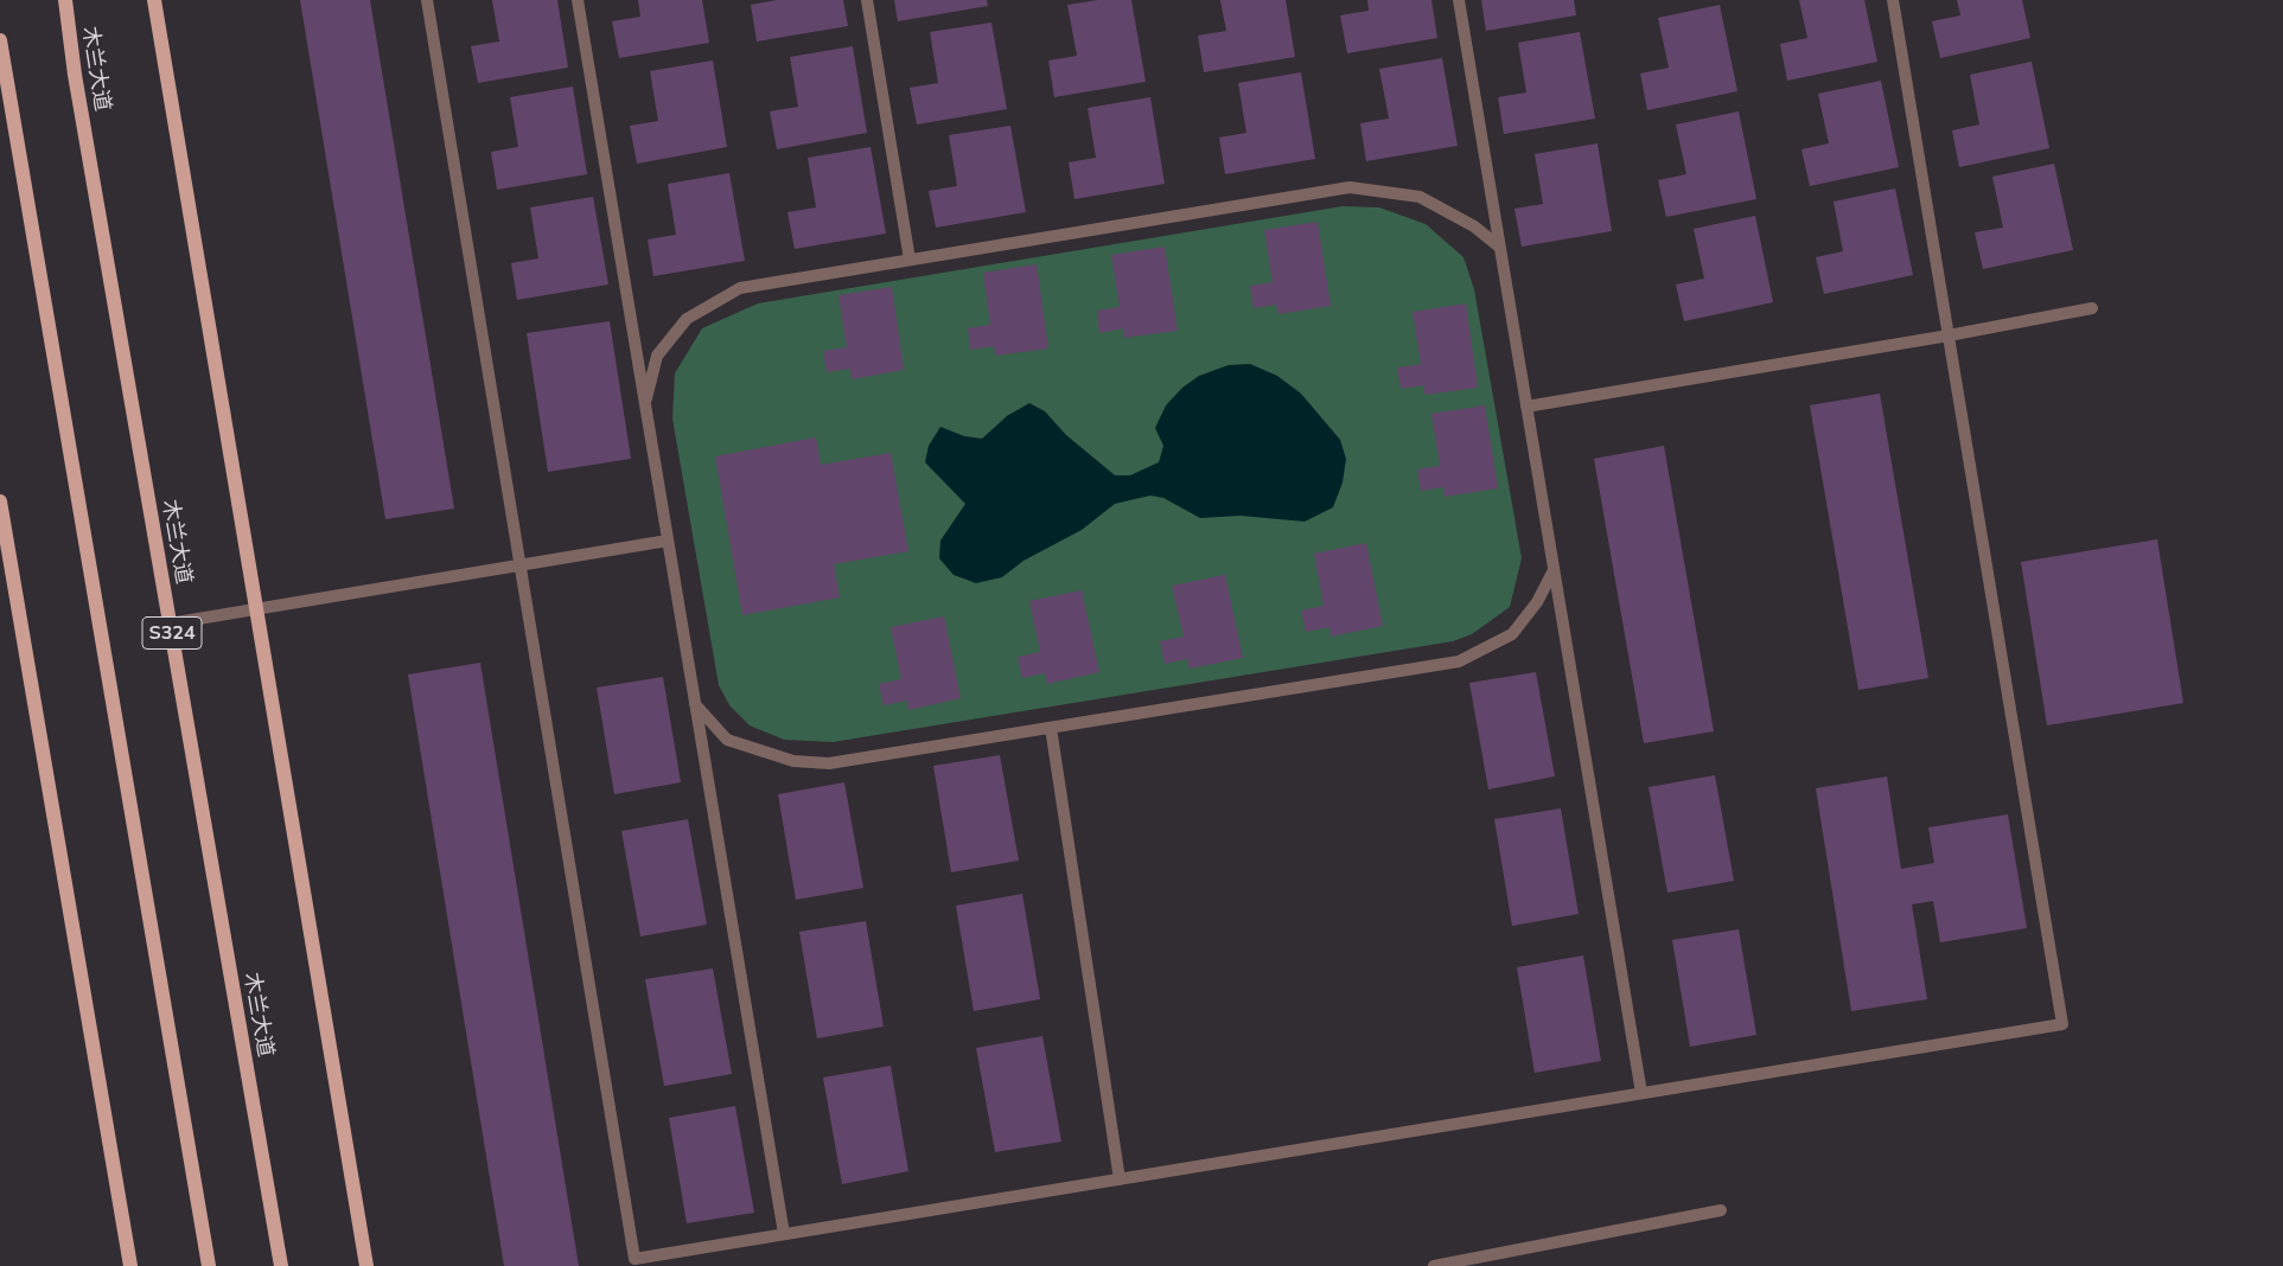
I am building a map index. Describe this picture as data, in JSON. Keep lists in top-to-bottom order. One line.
{"streets":{"main road":["木兰大道","S324"]}}
